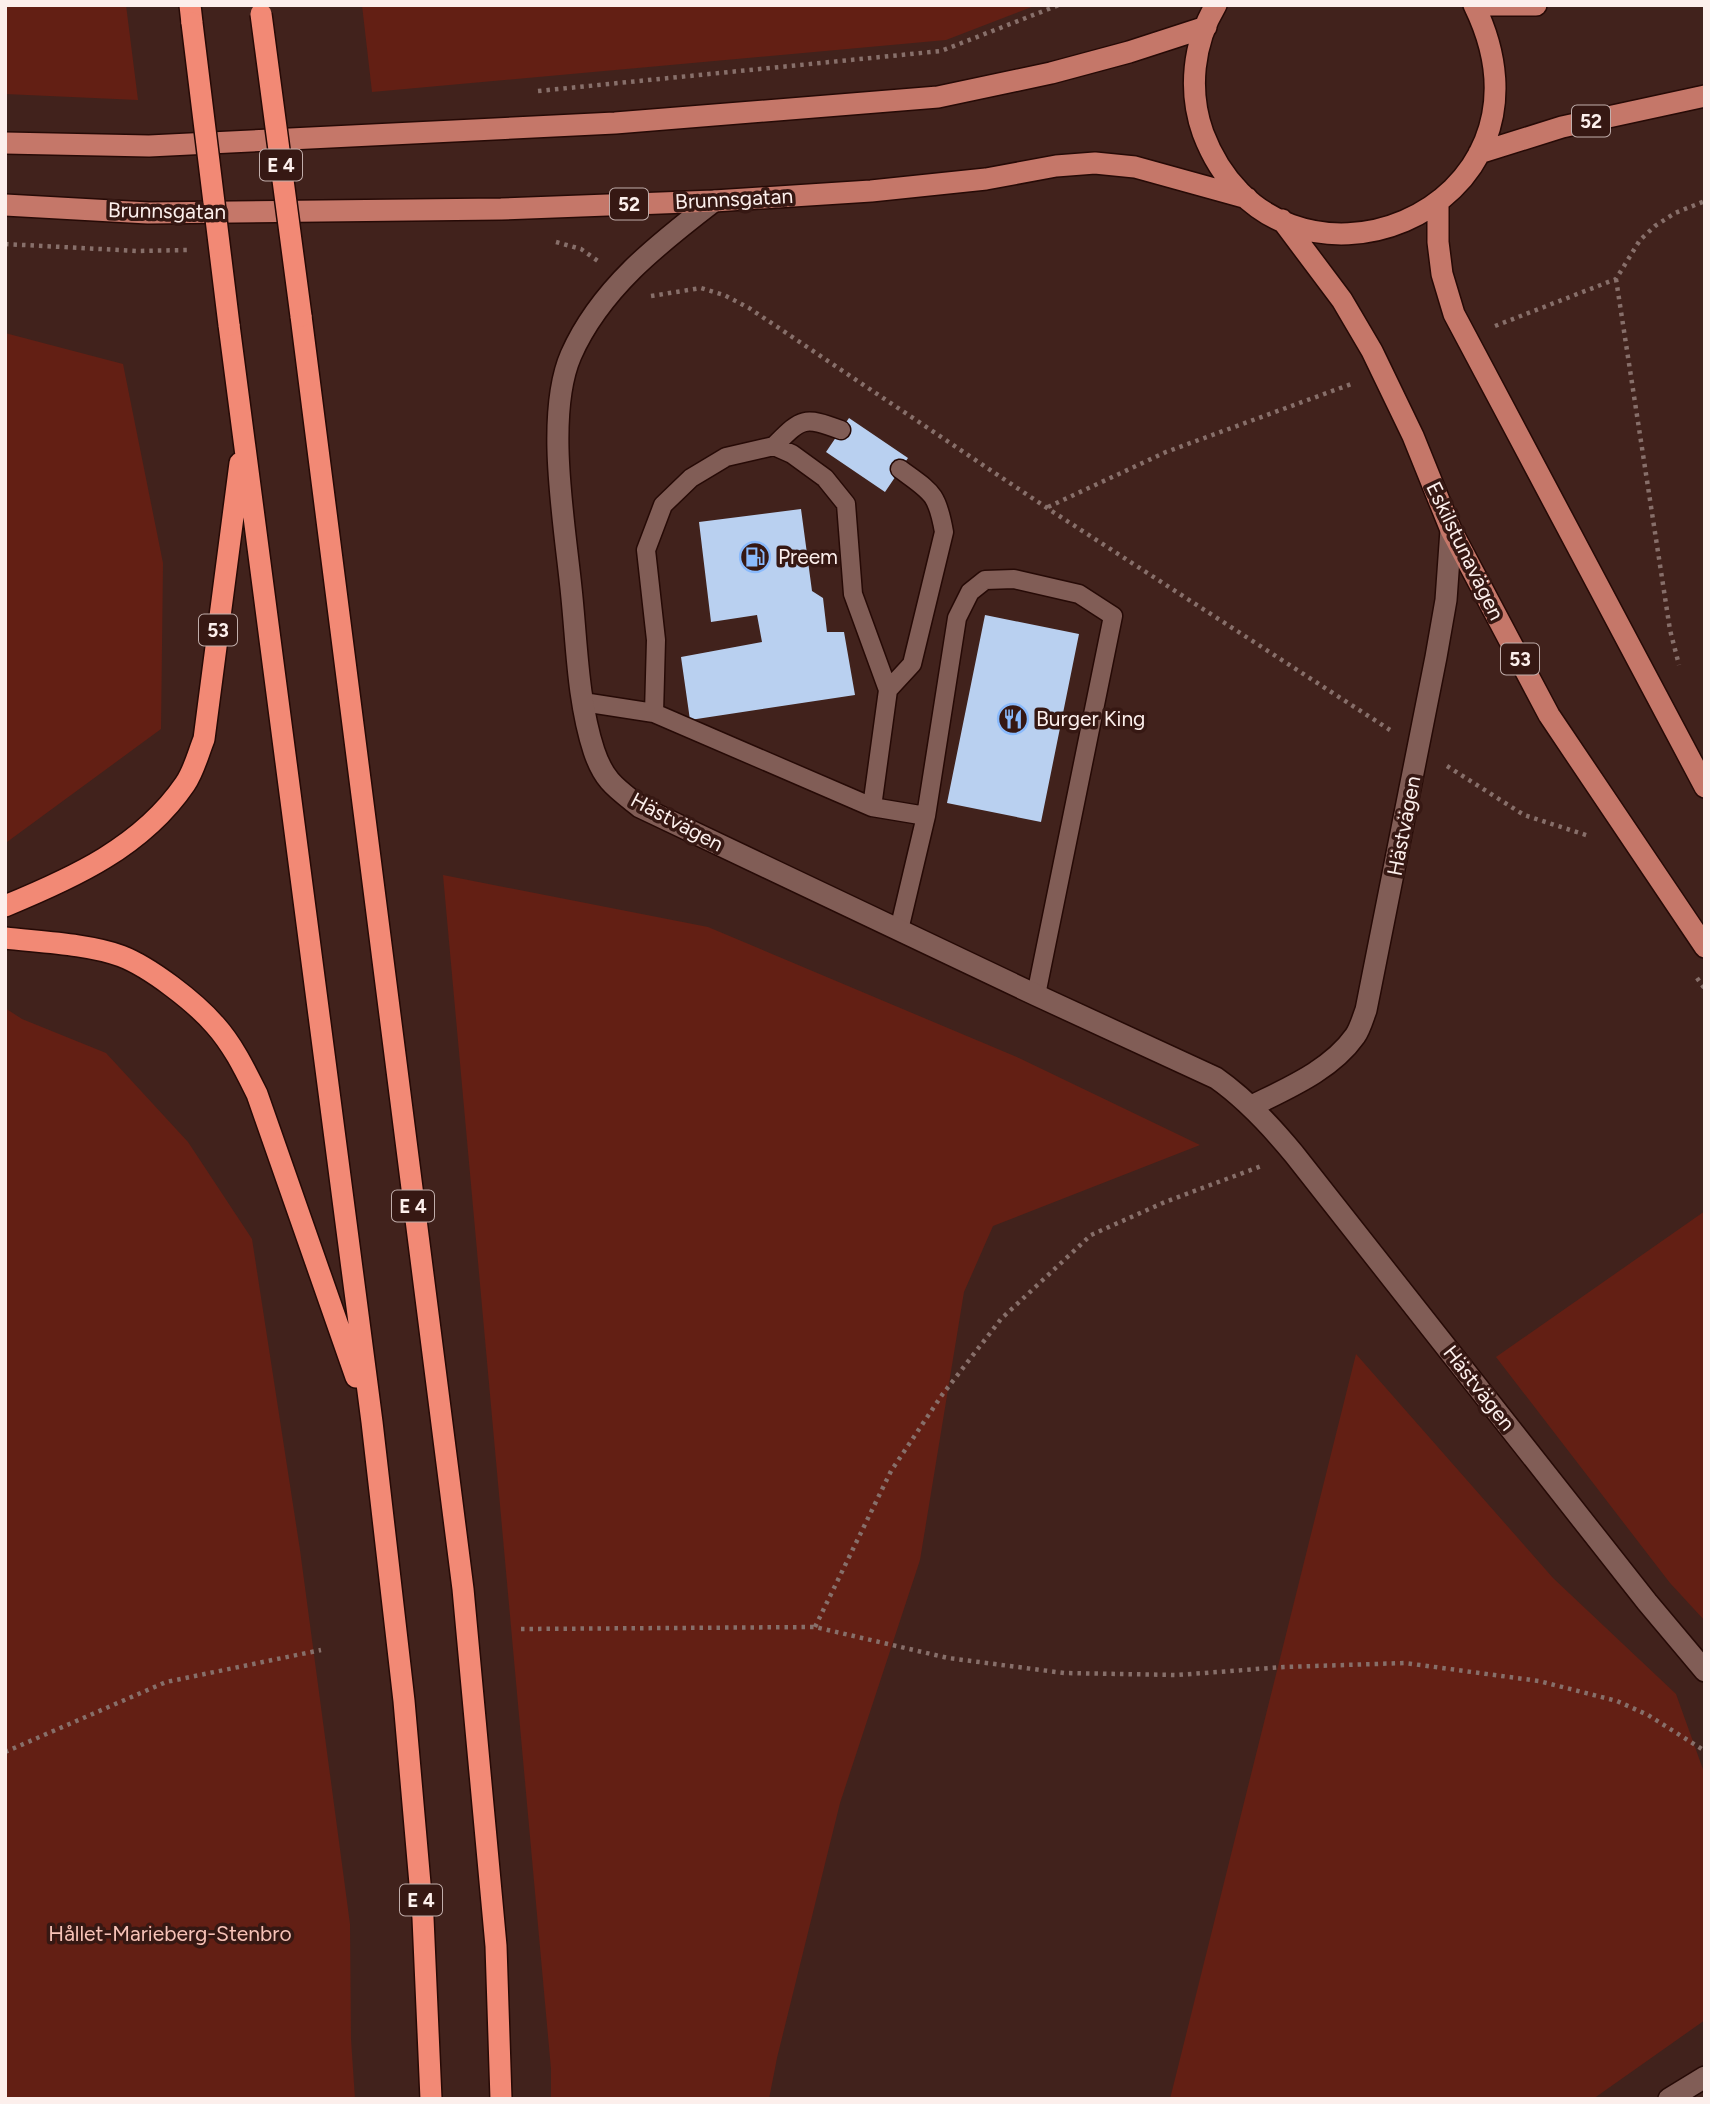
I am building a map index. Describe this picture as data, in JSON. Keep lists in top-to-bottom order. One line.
{"streets":{"highway":["E 4","53"],"main road":["52","Brunnsgatan","Eskilstunavägen"],"street":["Hästvägen"]},"crossings":[["52","Brunnsgatan"],["52","Eskilstunavägen"],["E 4","53"],["Brunnsgatan","Hästvägen"],["Eskilstunavägen","Hästvägen"]],"parks":["Hållet-Marieberg-Stenbro"],"places":{"fuel station":["Preem"],"restaurant":["Burger King"]}}
